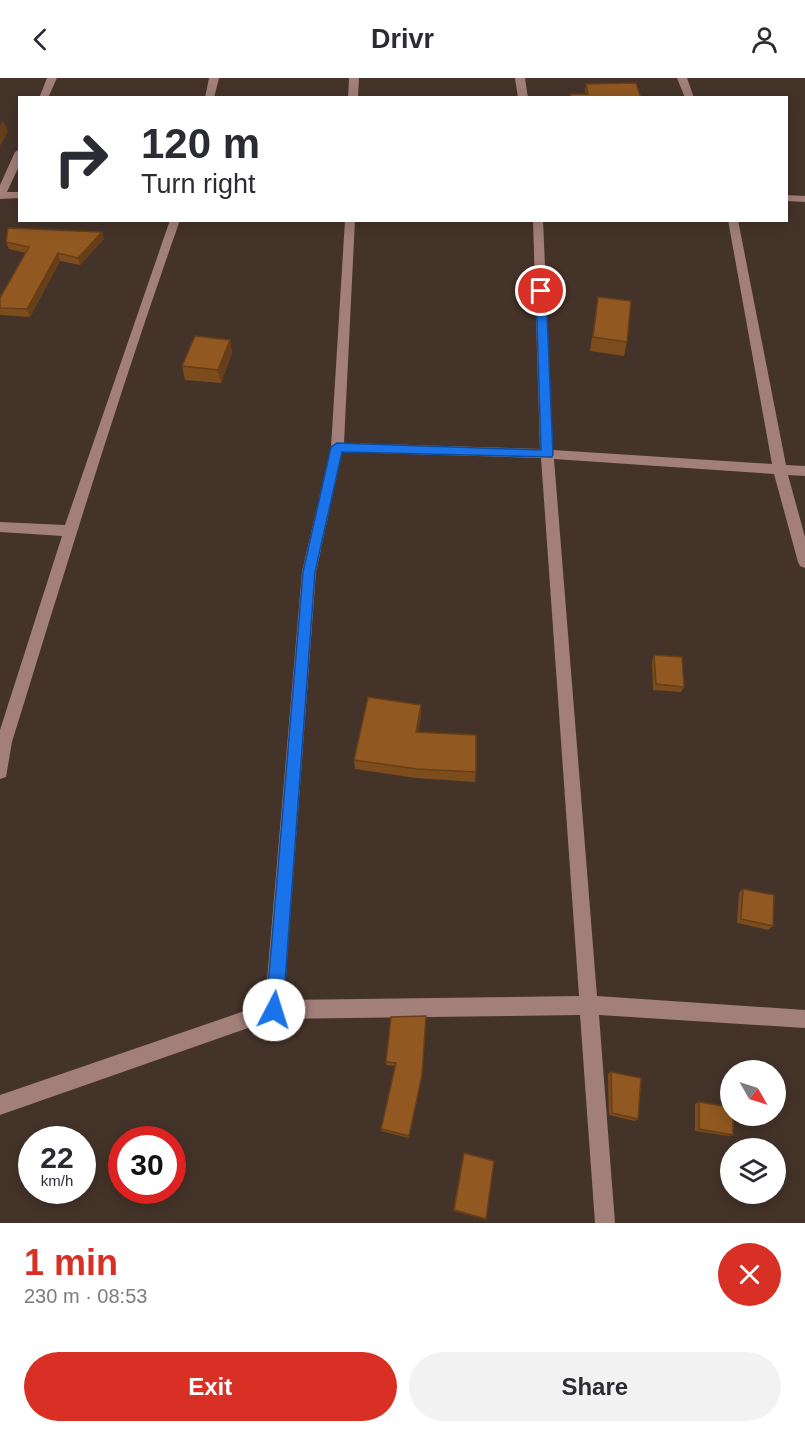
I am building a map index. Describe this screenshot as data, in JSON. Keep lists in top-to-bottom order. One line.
{"north":"bottom right","page":{"header":"Drivr","turn":["120 m","Turn right"],"speed":"22 km/h","limit":"30","heading":["1 min","230 m · 08:53"],"buttons":["Exit","Share"]}}
